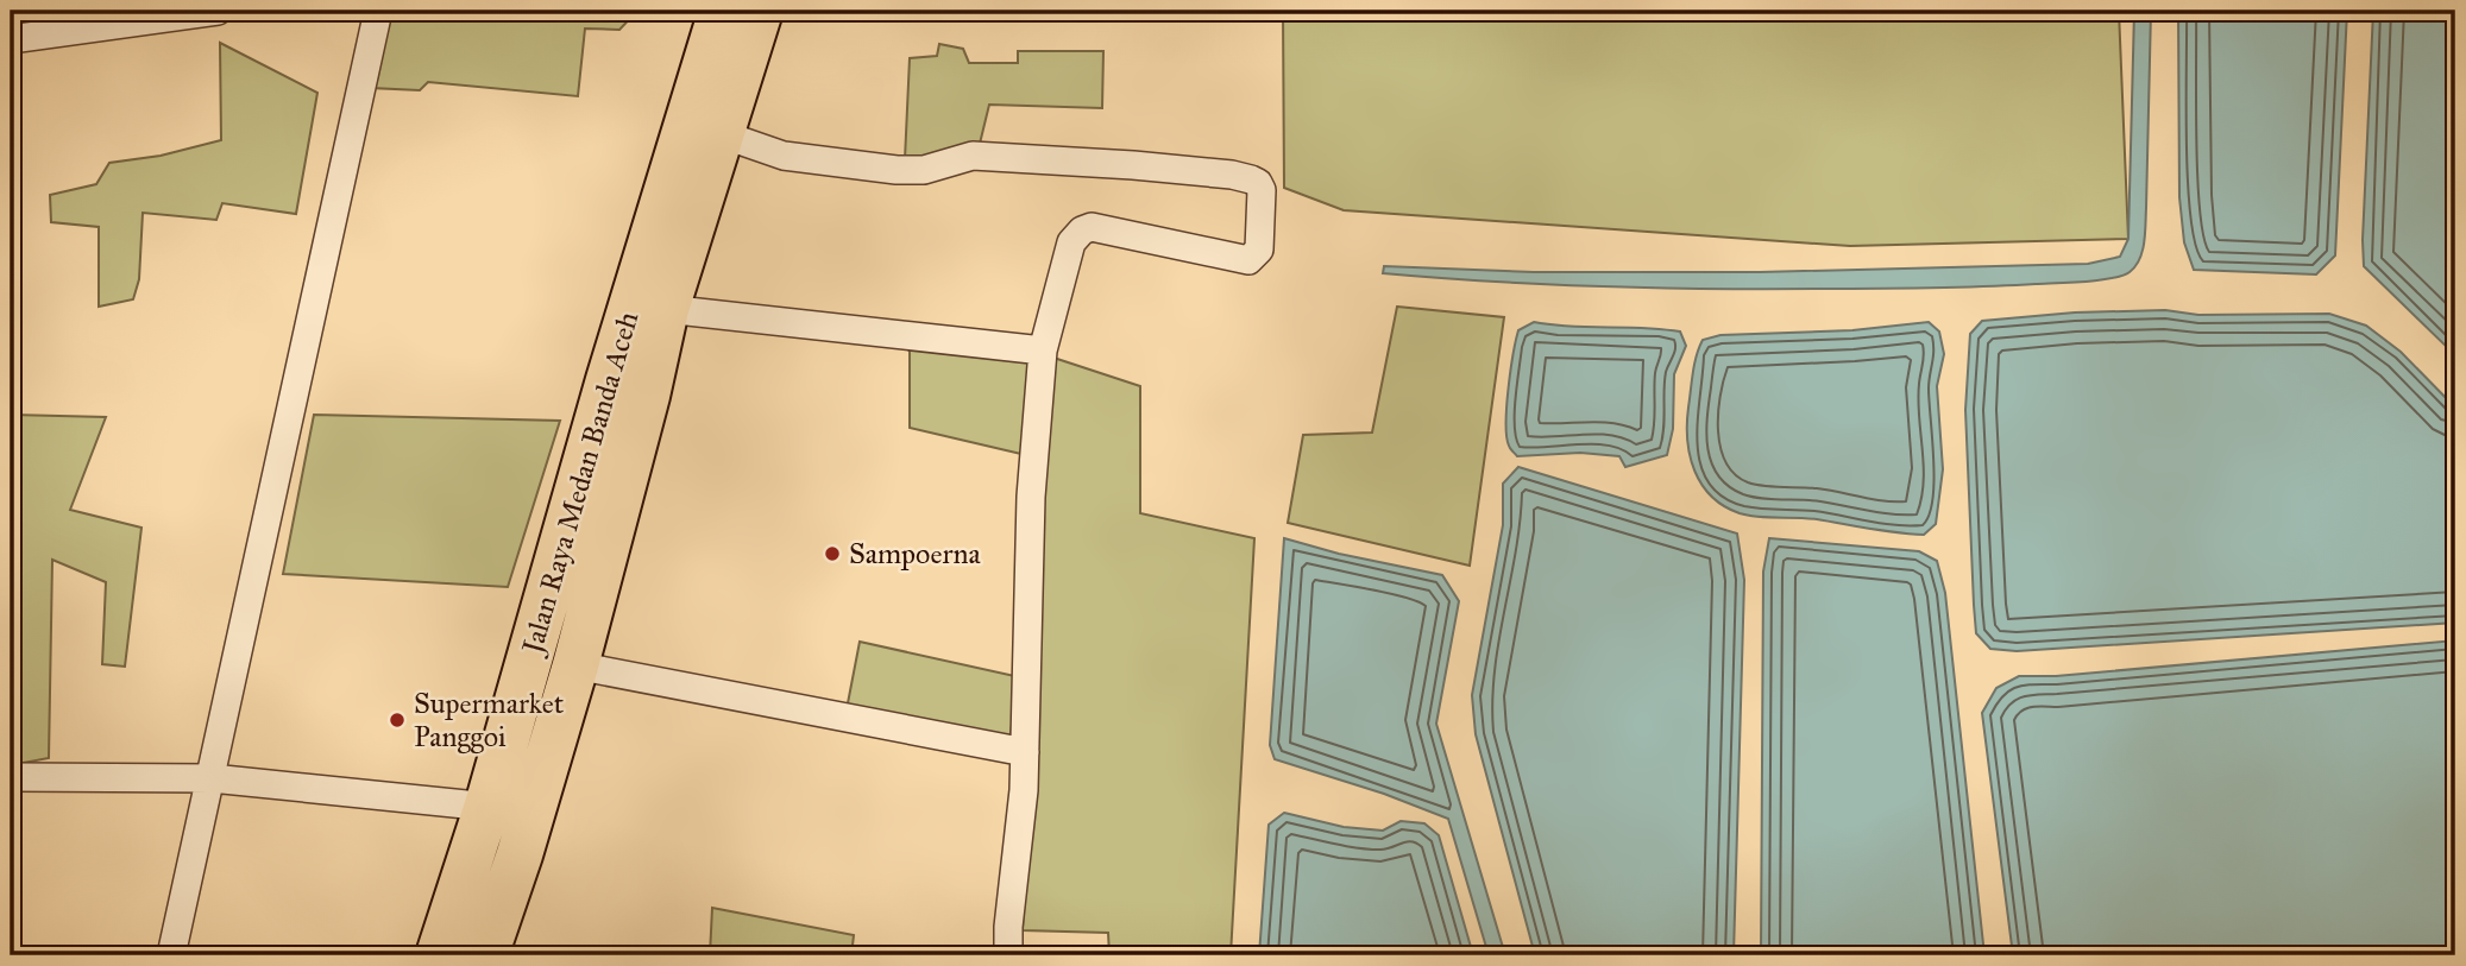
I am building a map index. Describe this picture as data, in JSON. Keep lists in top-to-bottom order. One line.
{"streets":{"highway":["Jalan Raya Medan Banda Aceh"]},"places":["Sampoerna","Supermarket Panggoi"]}
